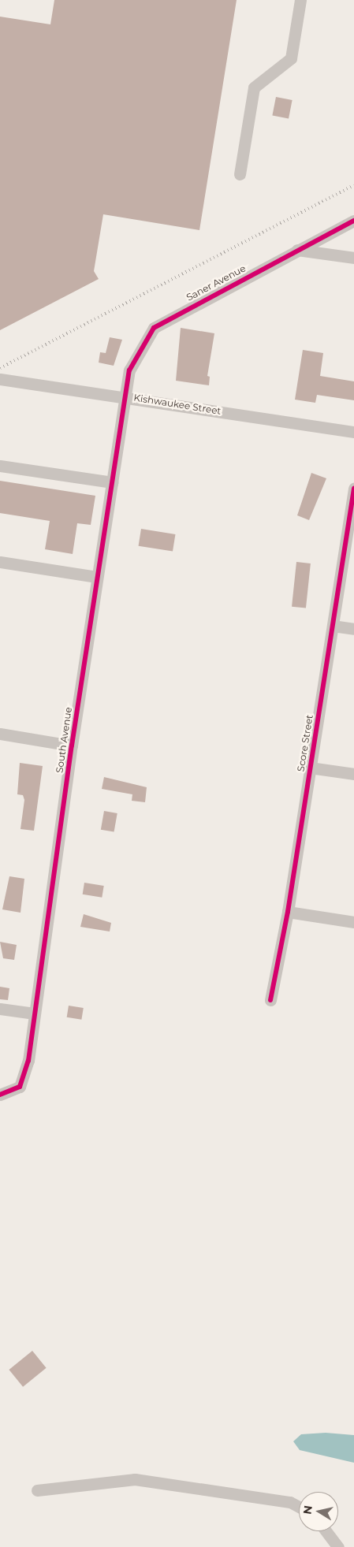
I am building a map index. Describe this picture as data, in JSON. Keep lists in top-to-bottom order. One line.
{"streets":{"street":["Saner Avenue","Kishwaukee Street","South Avenue","Score Street"]},"crossings":[["Saner Avenue","Kishwaukee Street"],["Saner Avenue","South Avenue"],["Kishwaukee Street","South Avenue"]],"north":"left"}
